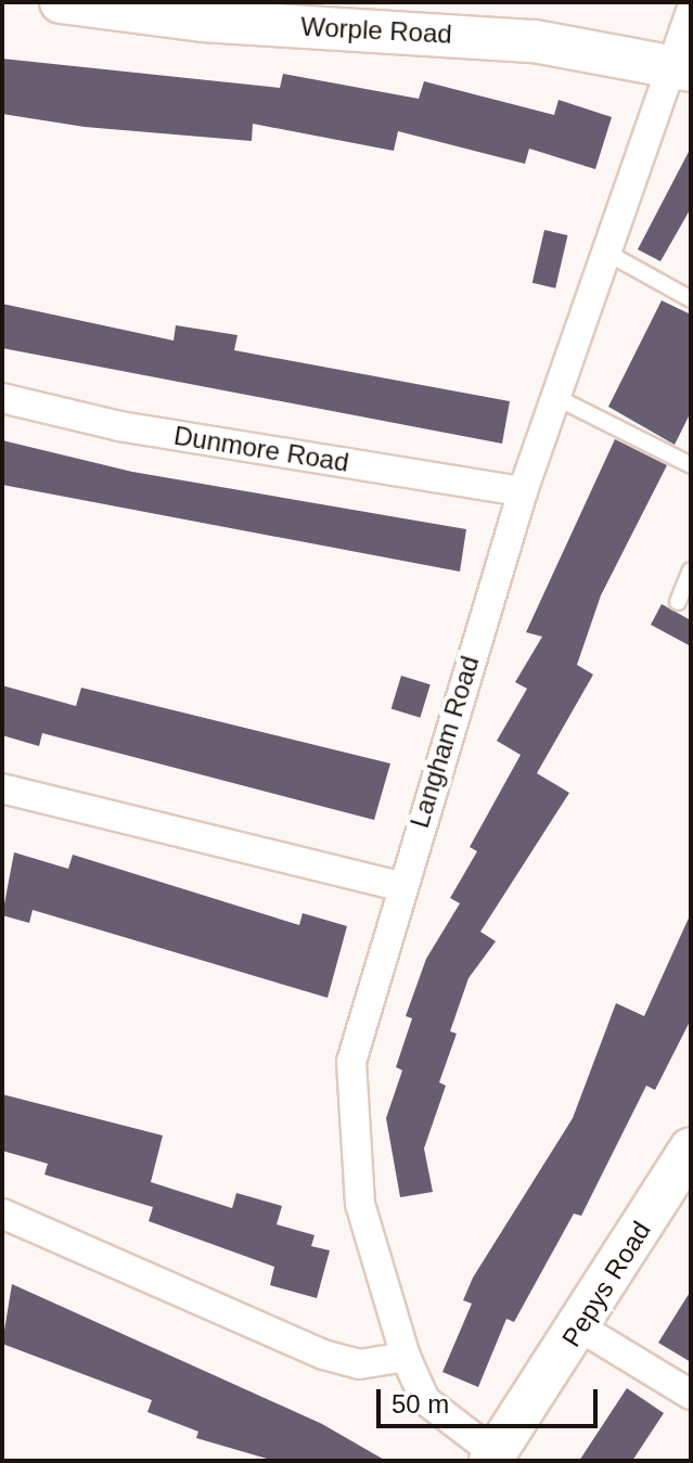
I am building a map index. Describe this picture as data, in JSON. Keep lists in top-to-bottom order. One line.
{"streets":{"main road":["Worple Road","Pepys Road"],"street":["Dunmore Road","Langham Road"]},"crossings":[["Worple Road","Langham Road"],["Dunmore Road","Langham Road"],["Langham Road","Pepys Road"]],"scale_bar":"50 m"}
